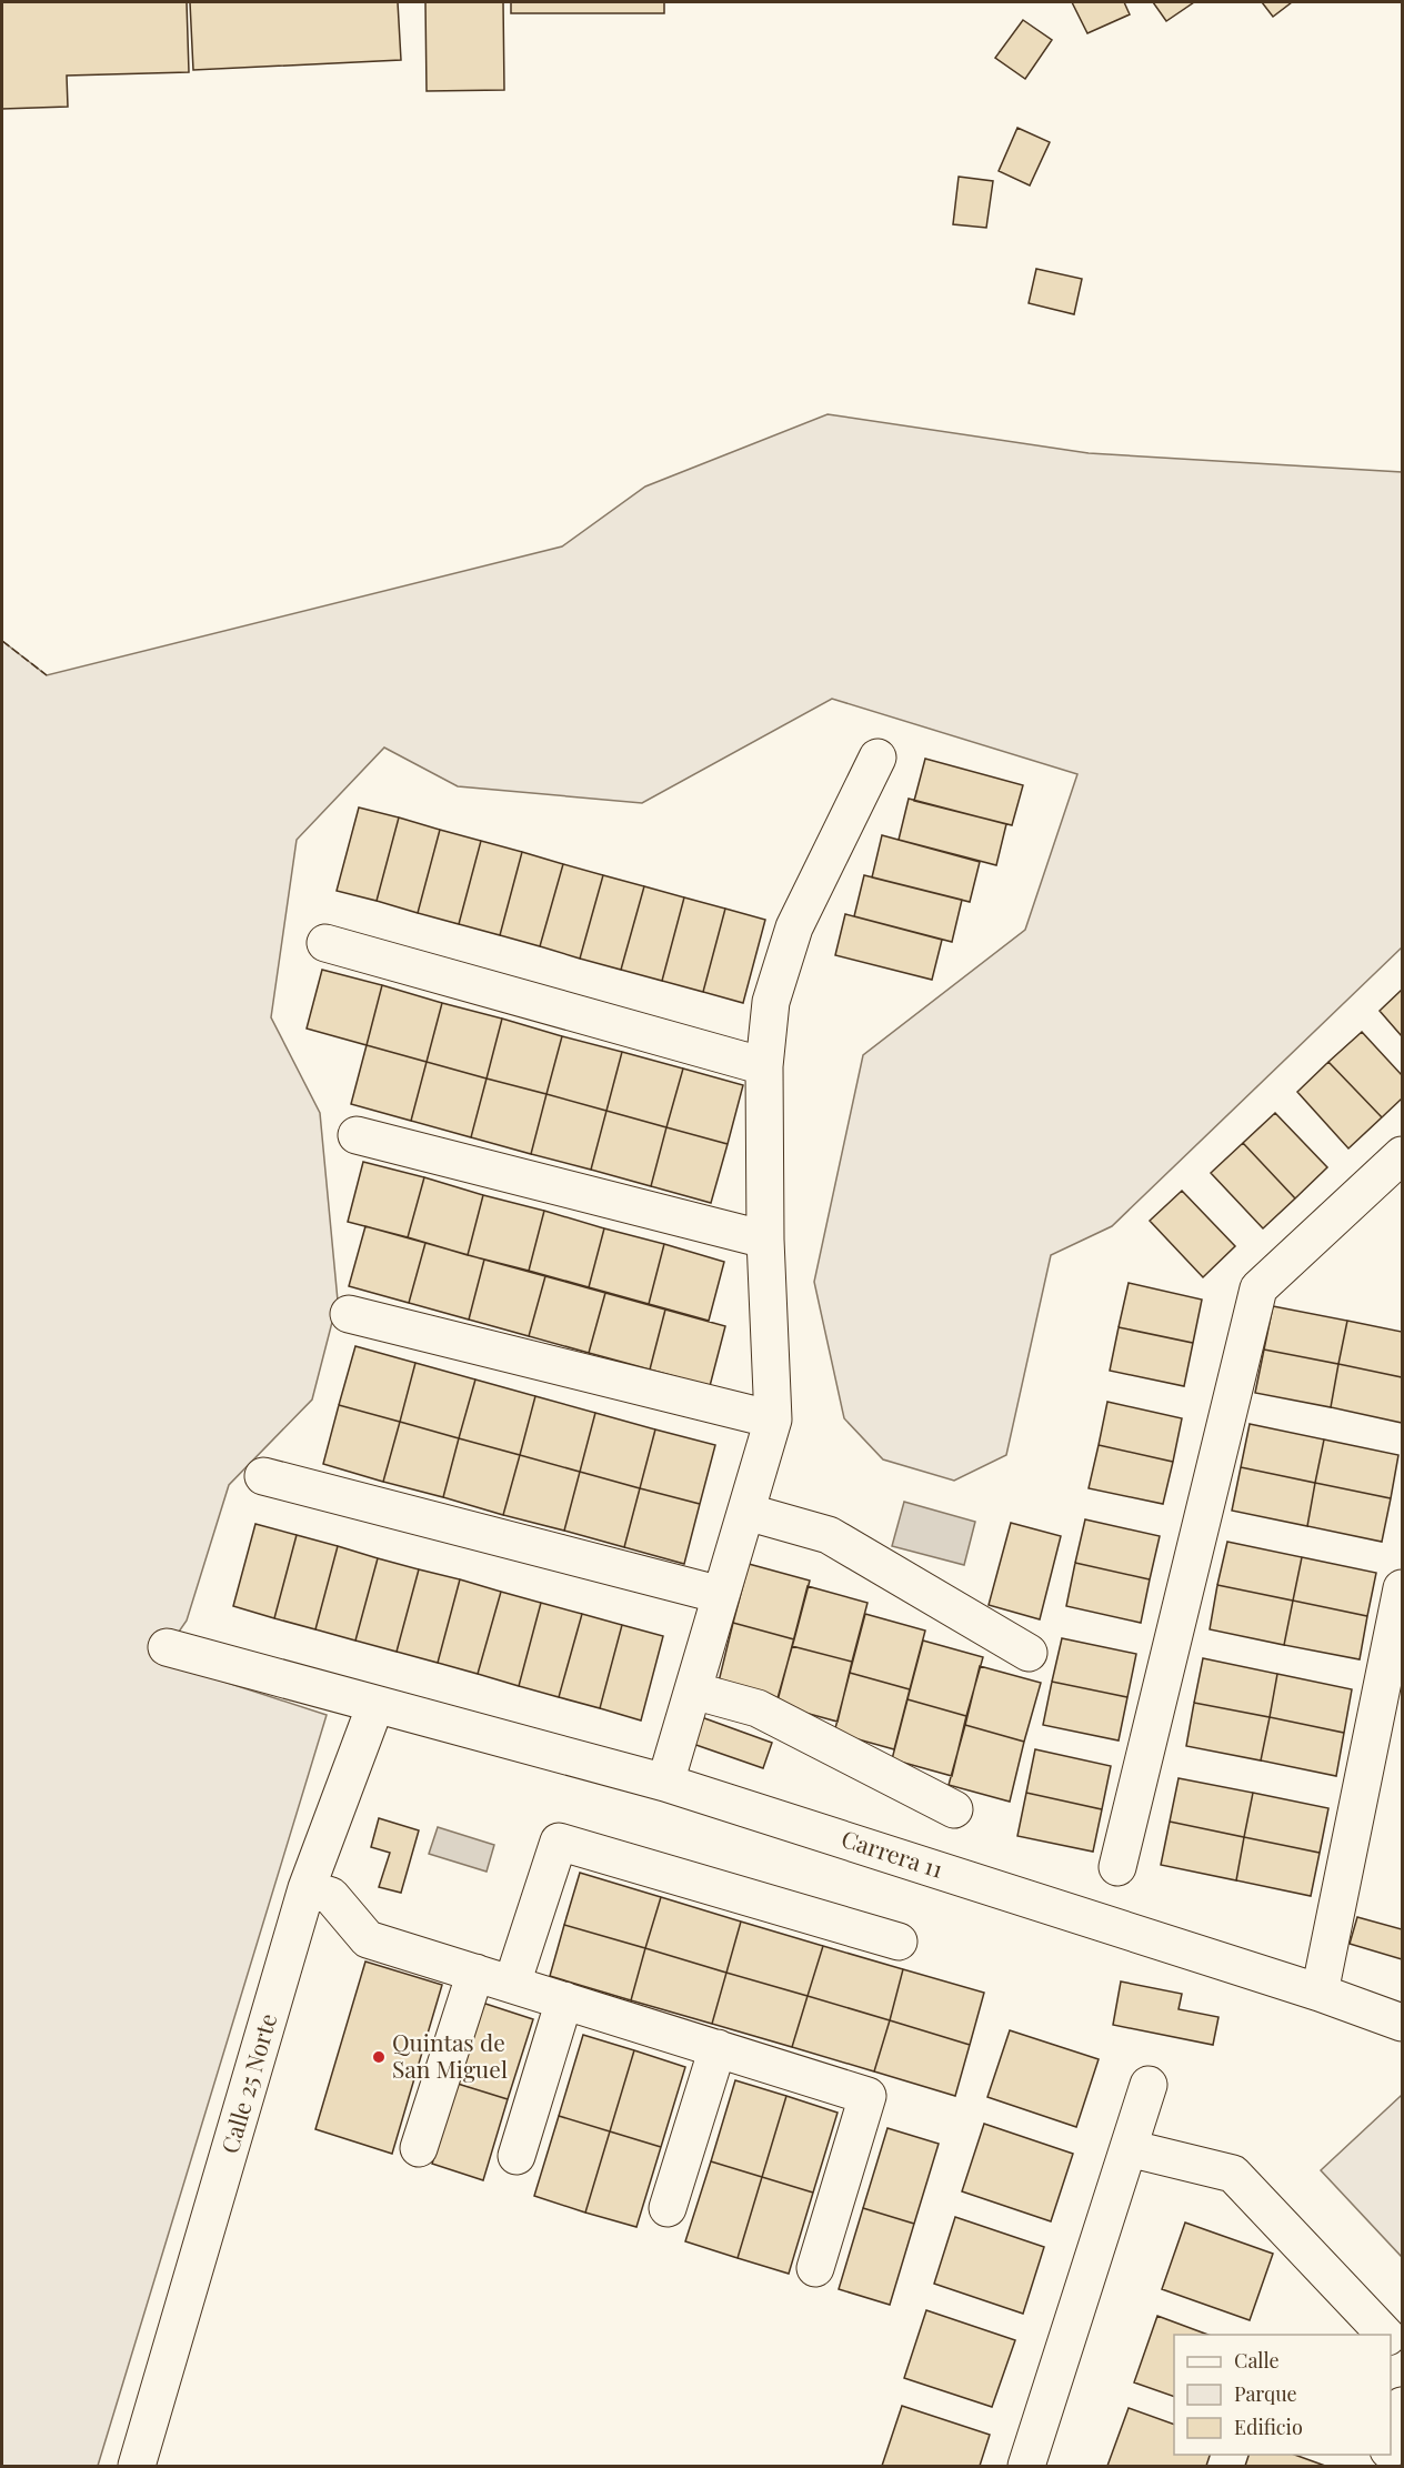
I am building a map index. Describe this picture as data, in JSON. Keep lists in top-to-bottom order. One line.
{"streets":{"street":["Carrera 11","Calle 25 Norte"]},"crossings":[["Carrera 11","Calle 25 Norte"]],"places":["Quintas de San Miguel"],"legend":["Calle","Parque","Edificio"]}
